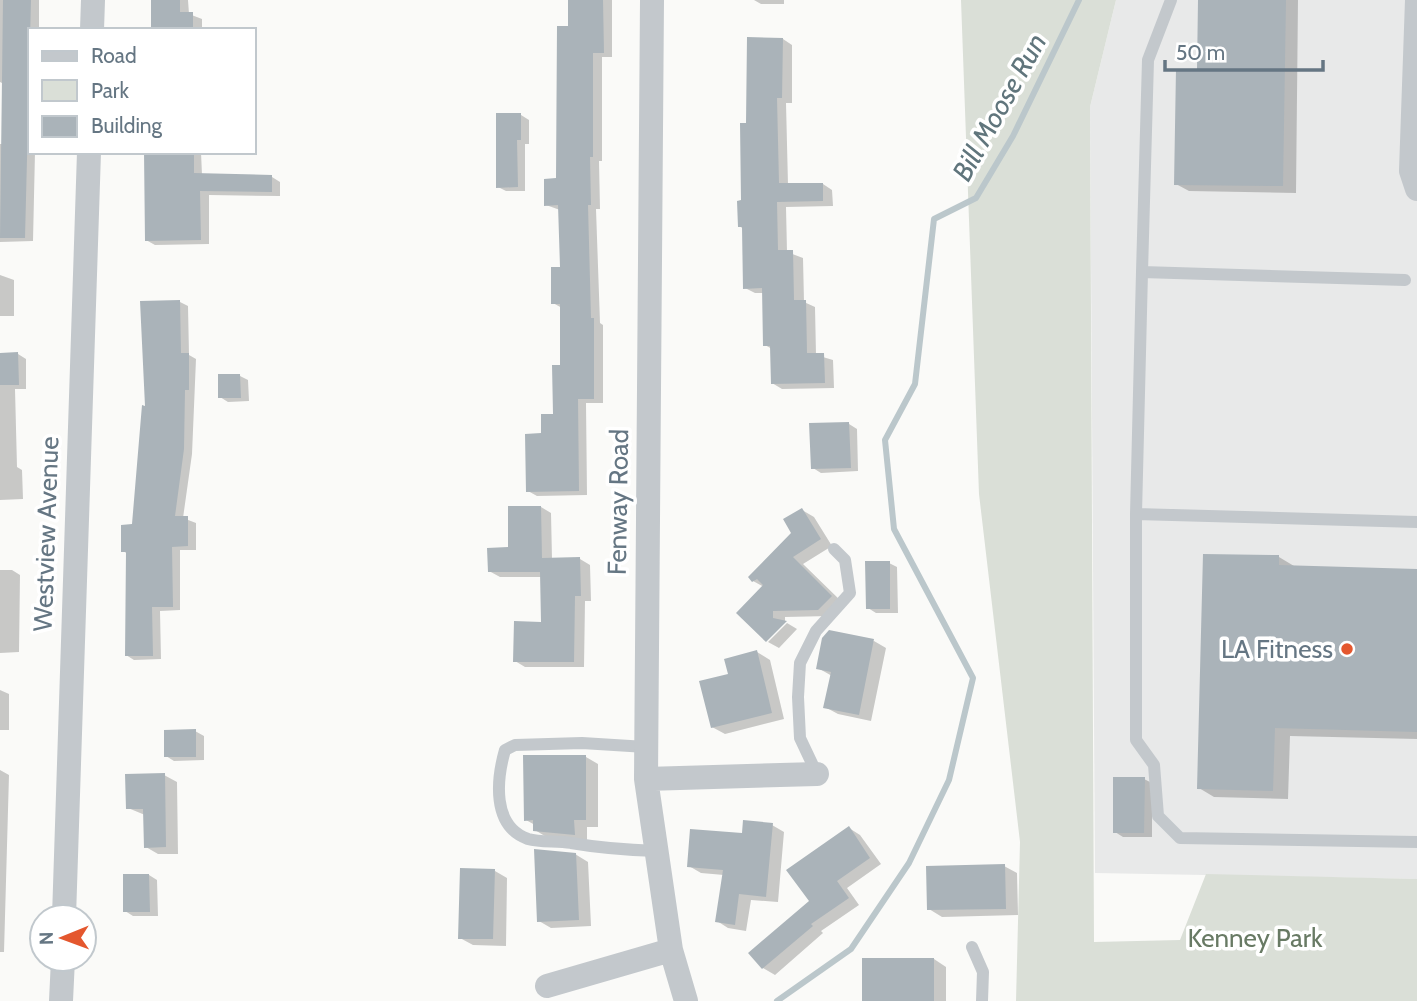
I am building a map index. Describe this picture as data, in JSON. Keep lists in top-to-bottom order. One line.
{"streets":{"street":["Fenway Road","Westview Avenue"]},"water":["Bill Moose Run"],"parks":["Kenney Park"],"places":["LA Fitness"],"legend":["Road","Park","Building"],"scale_bar":"50 m","north":"left"}
